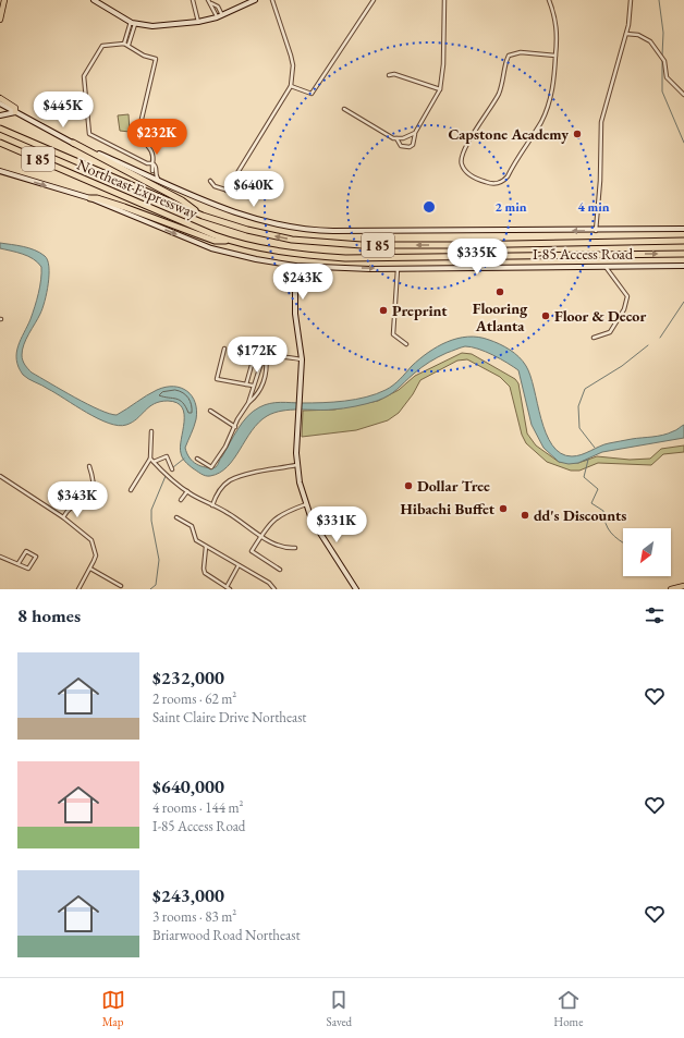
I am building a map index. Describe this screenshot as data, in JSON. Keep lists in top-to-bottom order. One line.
{"streets":{"highway":["I 85","Northeast Expressway"],"main road":["I-85 Access Road"]},"places":["Capstone Academy","Flooring Atlanta","Preprint","Floor & Decor","Dollar Tree","Hibachi Buffet","dd's Discounts"],"north":"bottom left","page":{"price":["$445K","$232K","$640K","$335K","$243K","$172K","$343K","$331K"],"heading":"8 homes","list":[{"name":"$232,000","note":"2 rooms · 62 m² · Saint Claire Drive Northeast"},{"name":"$640,000","note":"4 rooms · 144 m² · I-85 Access Road"},{"name":"$243,000","note":"3 rooms · 83 m² · Briarwood Road Northeast"}],"tabs":["Map","Saved","Home"]},"rings":["2 min","4 min"]}
